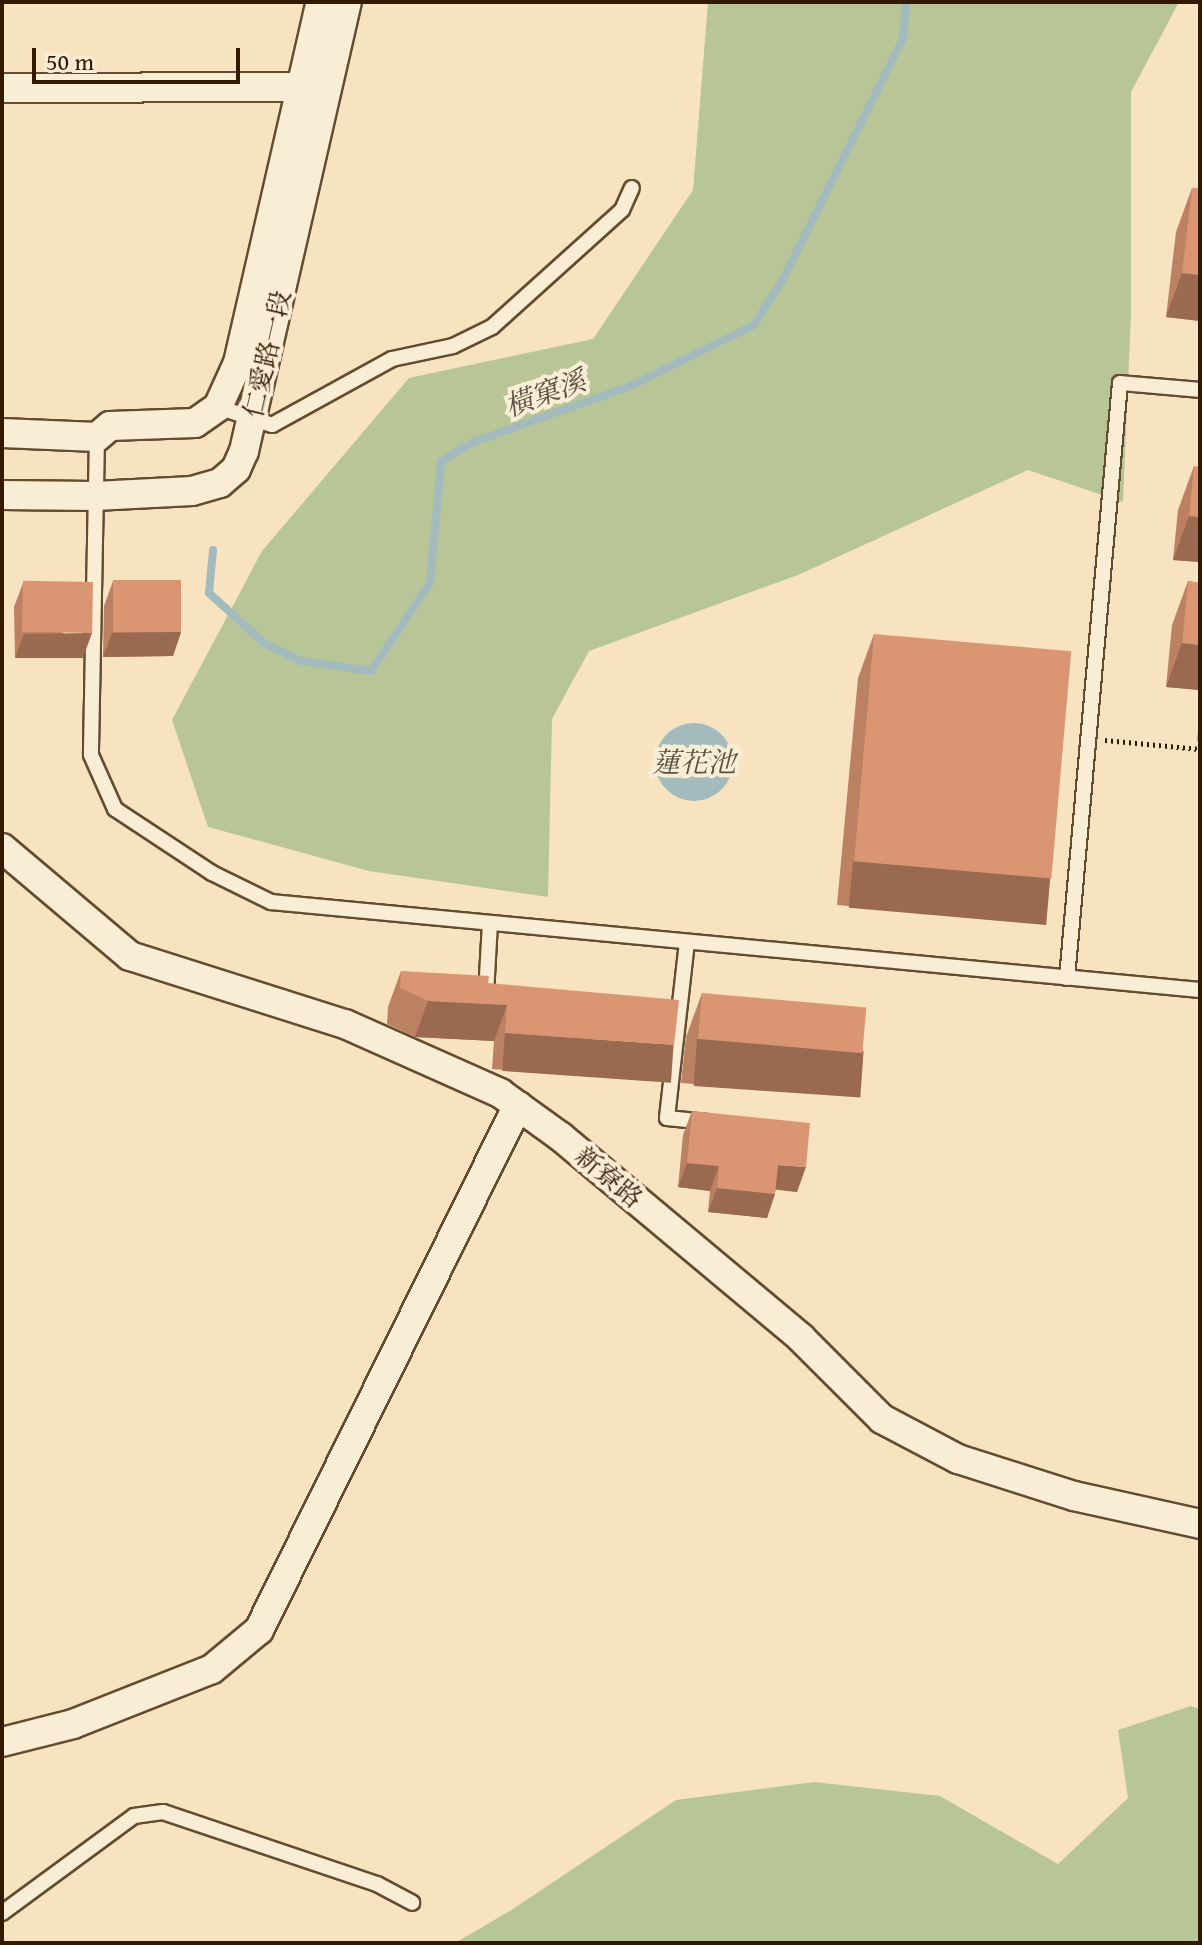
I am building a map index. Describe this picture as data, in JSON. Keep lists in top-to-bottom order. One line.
{"streets":{"street":["仁愛路一段","新寮路"]},"water":["橫窠溪","蓮花池"],"scale_bar":"50 m"}
